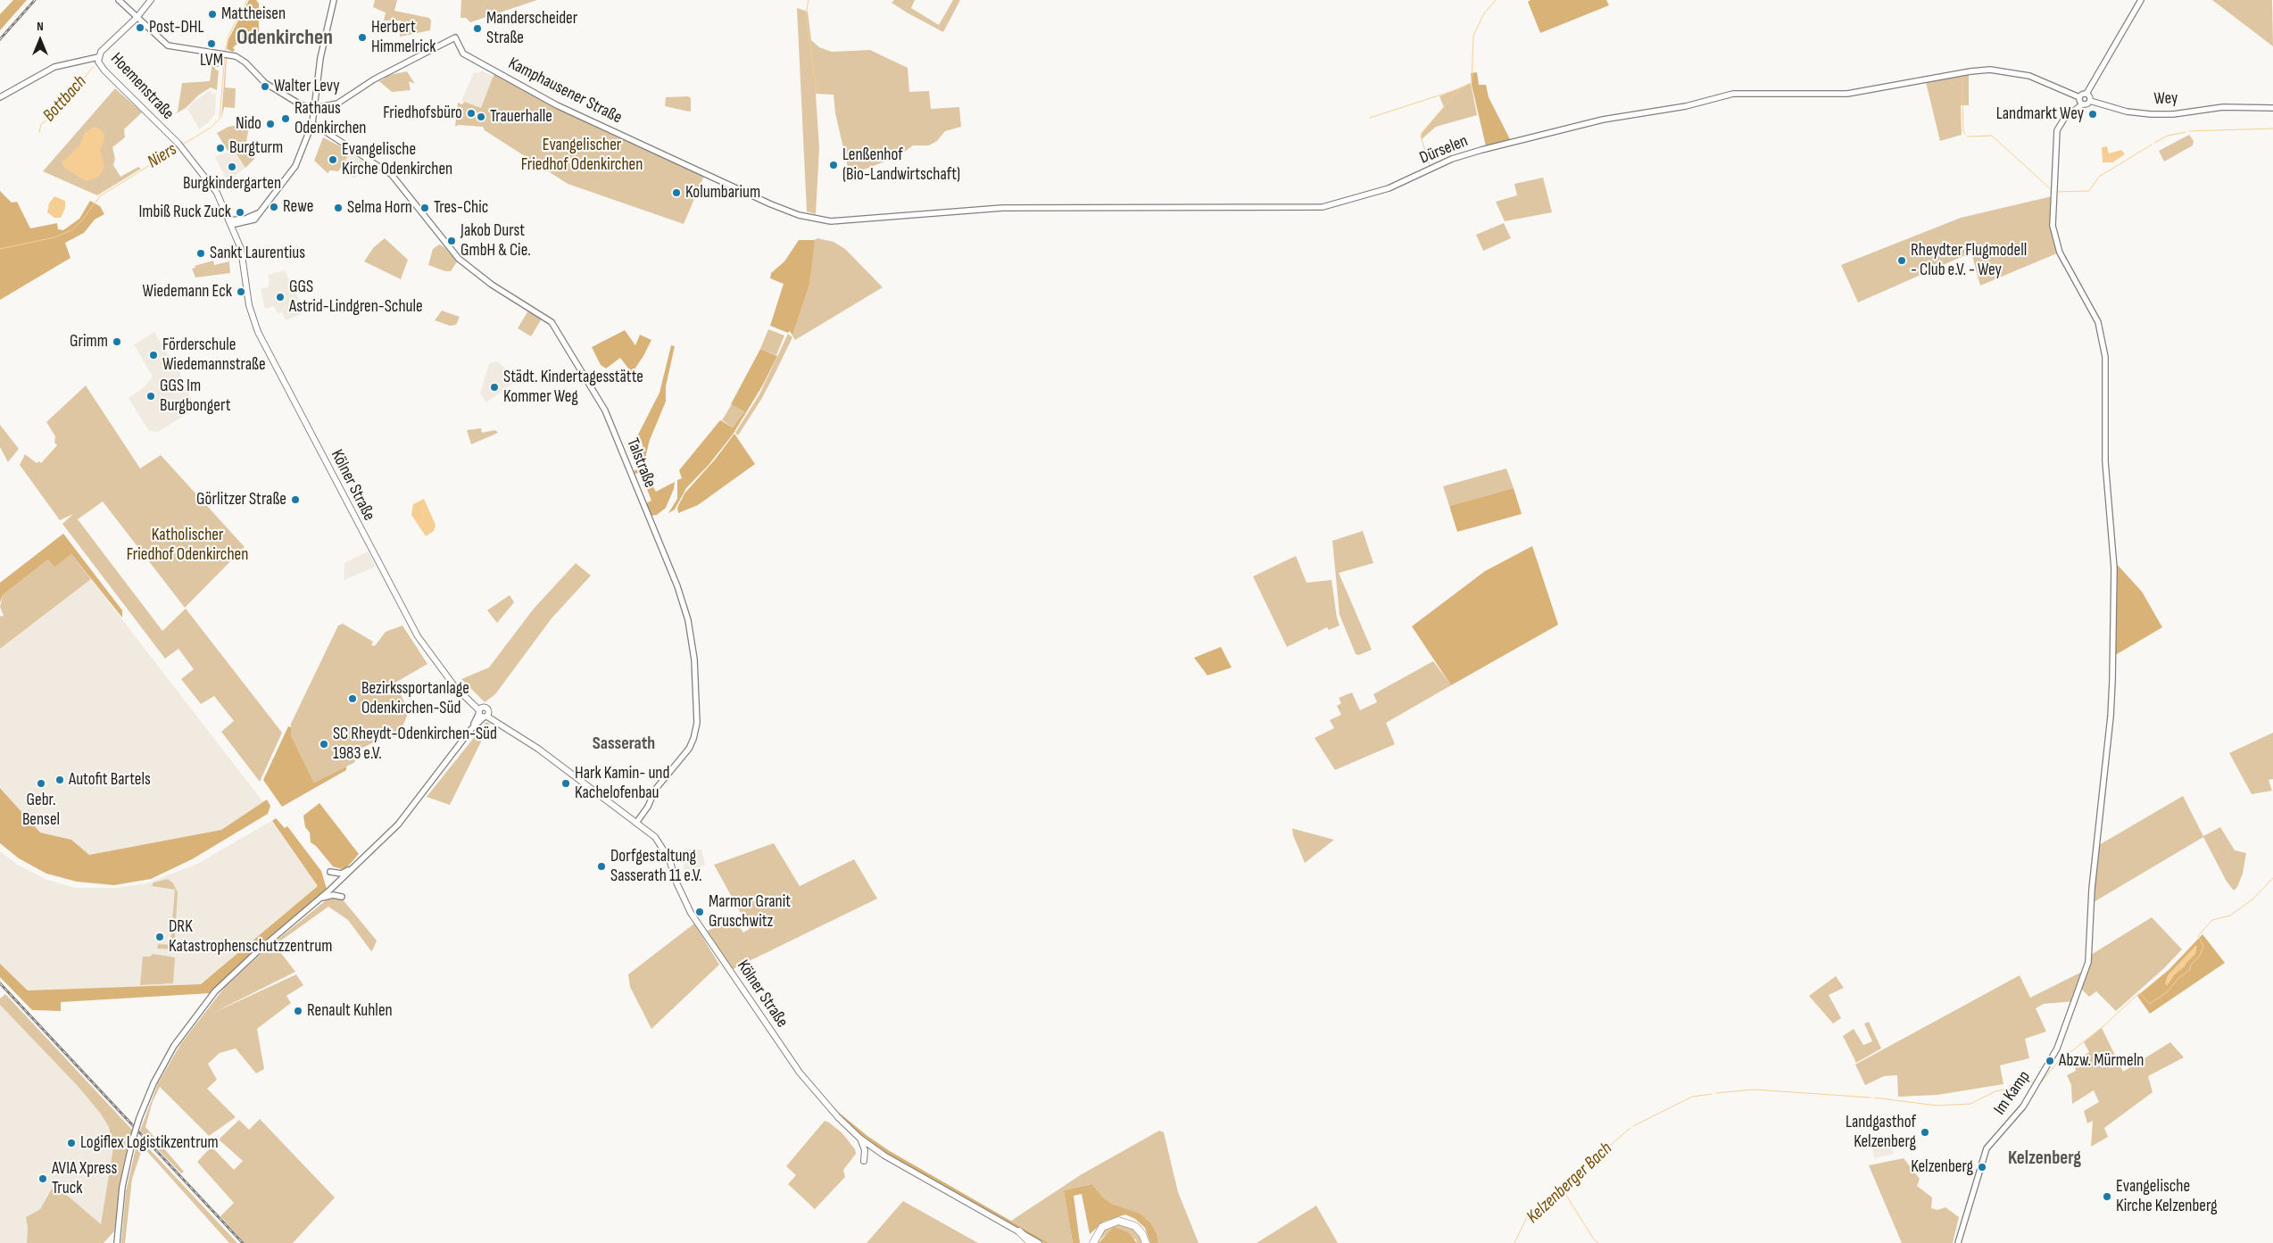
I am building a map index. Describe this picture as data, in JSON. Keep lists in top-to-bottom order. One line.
{"streets":{"main road":["Hoemenstraße","Kamphausener Straße","Wey","Dürselen","Talstraße","Kölner Straße","Im Kamp"]},"crossings":[["Hoemenstraße","Kölner Straße"],["Kamphausener Straße","Dürselen"],["Wey","Dürselen"],["Wey","Im Kamp"],["Dürselen","Im Kamp"],["Talstraße","Kölner Straße"]],"districts":["Odenkirchen","Sasserath","Kelzenberg"],"water":["Bottbach","Niers","Kelzenberger Bach"],"parks":["Evangelischer Friedhof Odenkirchen","Katholischer Friedhof Odenkirchen"],"places":["Mattheisen","Post-DHL","Manderscheider Straße","Herbert Himmelrick","LVM","Walter Levy","Friedhofsbüro","Landmarkt Wey","Trauerhalle","Rathaus Odenkirchen","Nido","Burgturm","Evangelische Kirche Odenkirchen","Lenßenhof (Bio-Landwirtschaft)","Burgkindergarten","Kolumbarium","Rewe","Selma Horn","Tres-Chic","Imbiß Ruck Zuck","Jakob Durst GmbH & Cie.","Sankt Laurentius","Rheydter Flugmodell - Club e.V. - Wey","Wiedemann Eck","GGS Astrid-Lindgren-Schule","Grimm","Förderschule Wiedemannstraße","Städt. Kindertagesstätte Kommer Weg","GGS Im Burgbongert","Görlitzer Straße","Bezirkssportanlage Odenkirchen-Süd","SC Rheydt-Odenkirchen-Süd 1983 e.V.","Autofit Bartels","Gebr. Bensel","Hark Kamin- und Kachelofenbau","Dorfgestaltung Sasserath 11 e.V.","Marmor Granit Gruschwitz","DRK Katastrophenschutzzentrum","Renault Kuhlen","Abzw. Mürmeln","Landgasthof Kelzenberg","Logiflex Logistikzentrum","Kelzenberg","AVIA Xpress Truck","Evangelische Kirche Kelzenberg"],"north":"top"}
